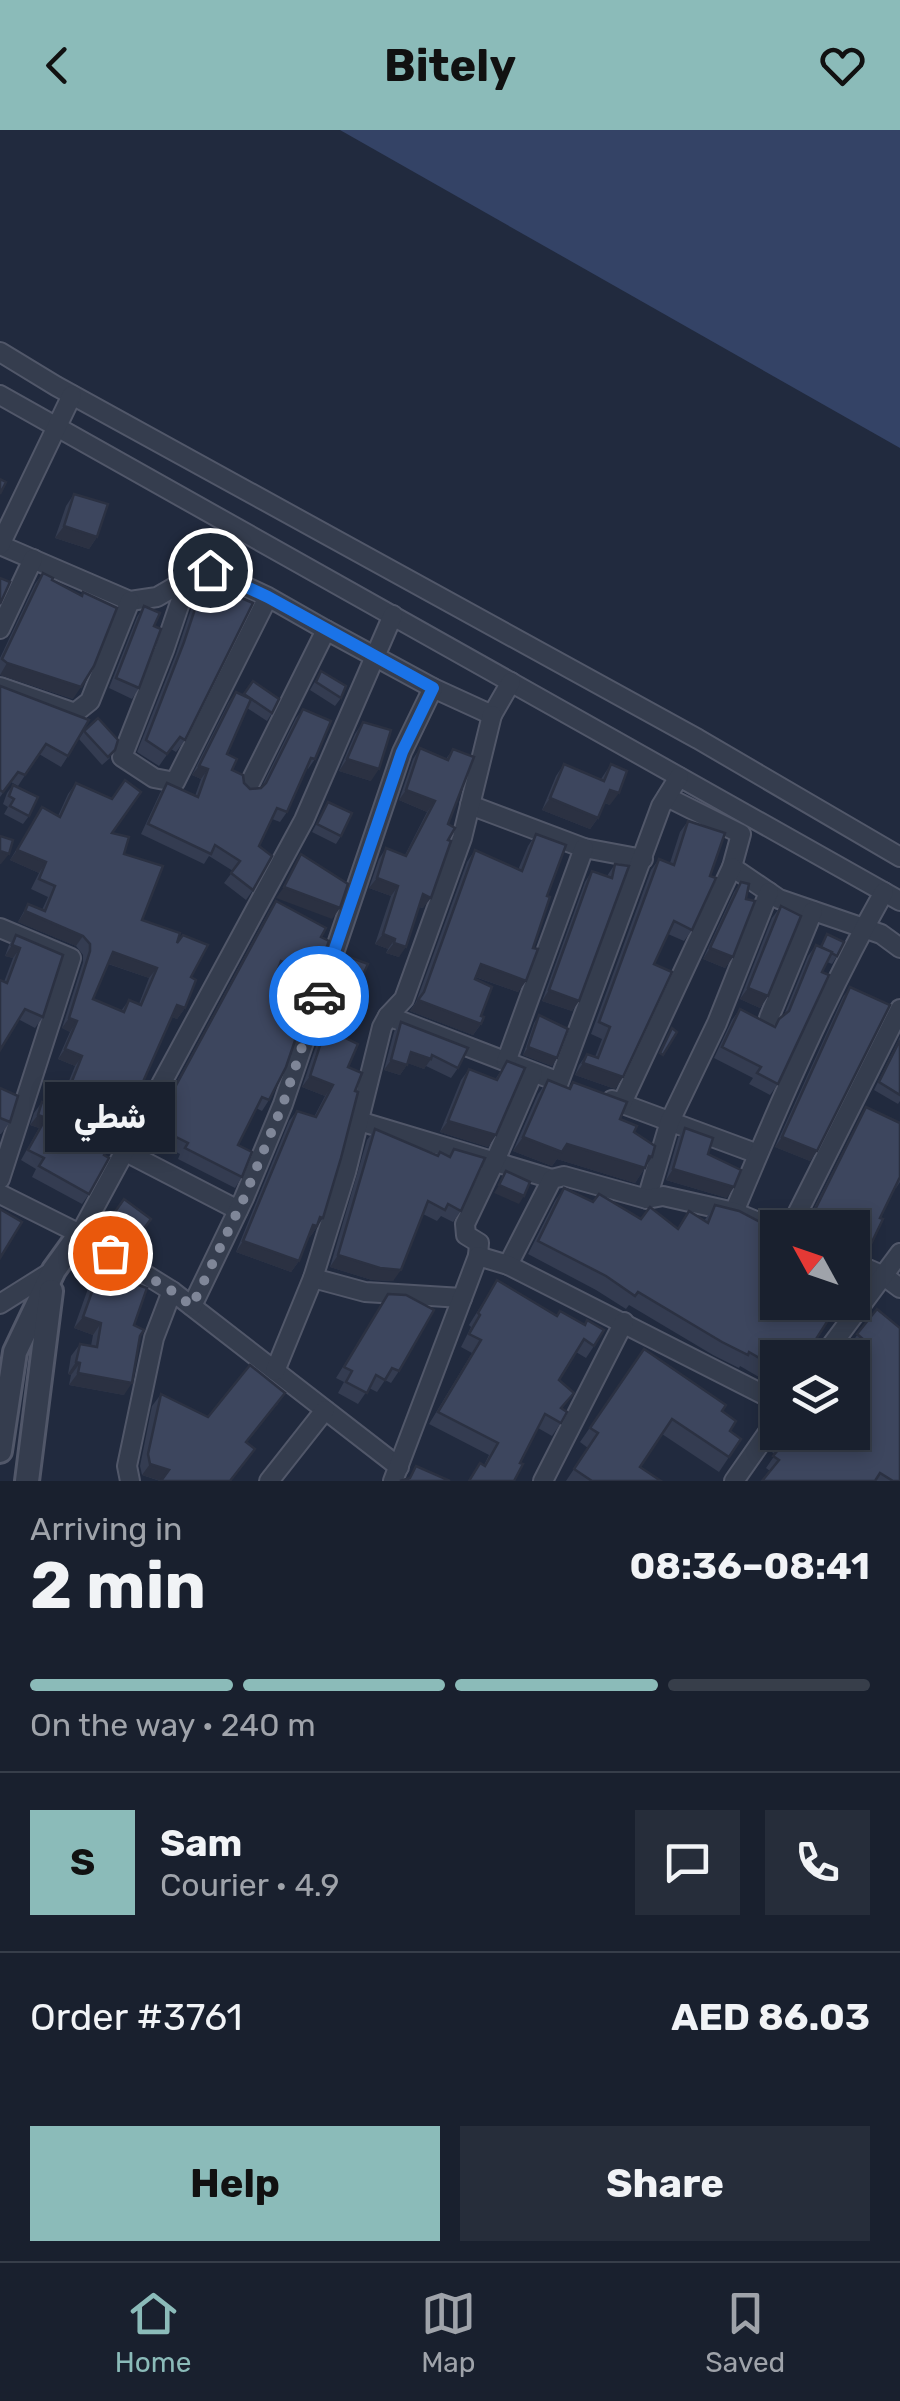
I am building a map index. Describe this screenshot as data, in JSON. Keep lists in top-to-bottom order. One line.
{"places":["شطي"],"north":"top left","page":{"header":"Bitely","bubble":"شطي","heading":["2 min","Arriving in","08:36–08:41"],"panel":["Sam","Courier · 4.9","Order #3761","AED 86.03"],"bar":"On the way · 240 m","round":"S","buttons":["Help","Share"],"tabs":["Home","Map","Saved"]}}
